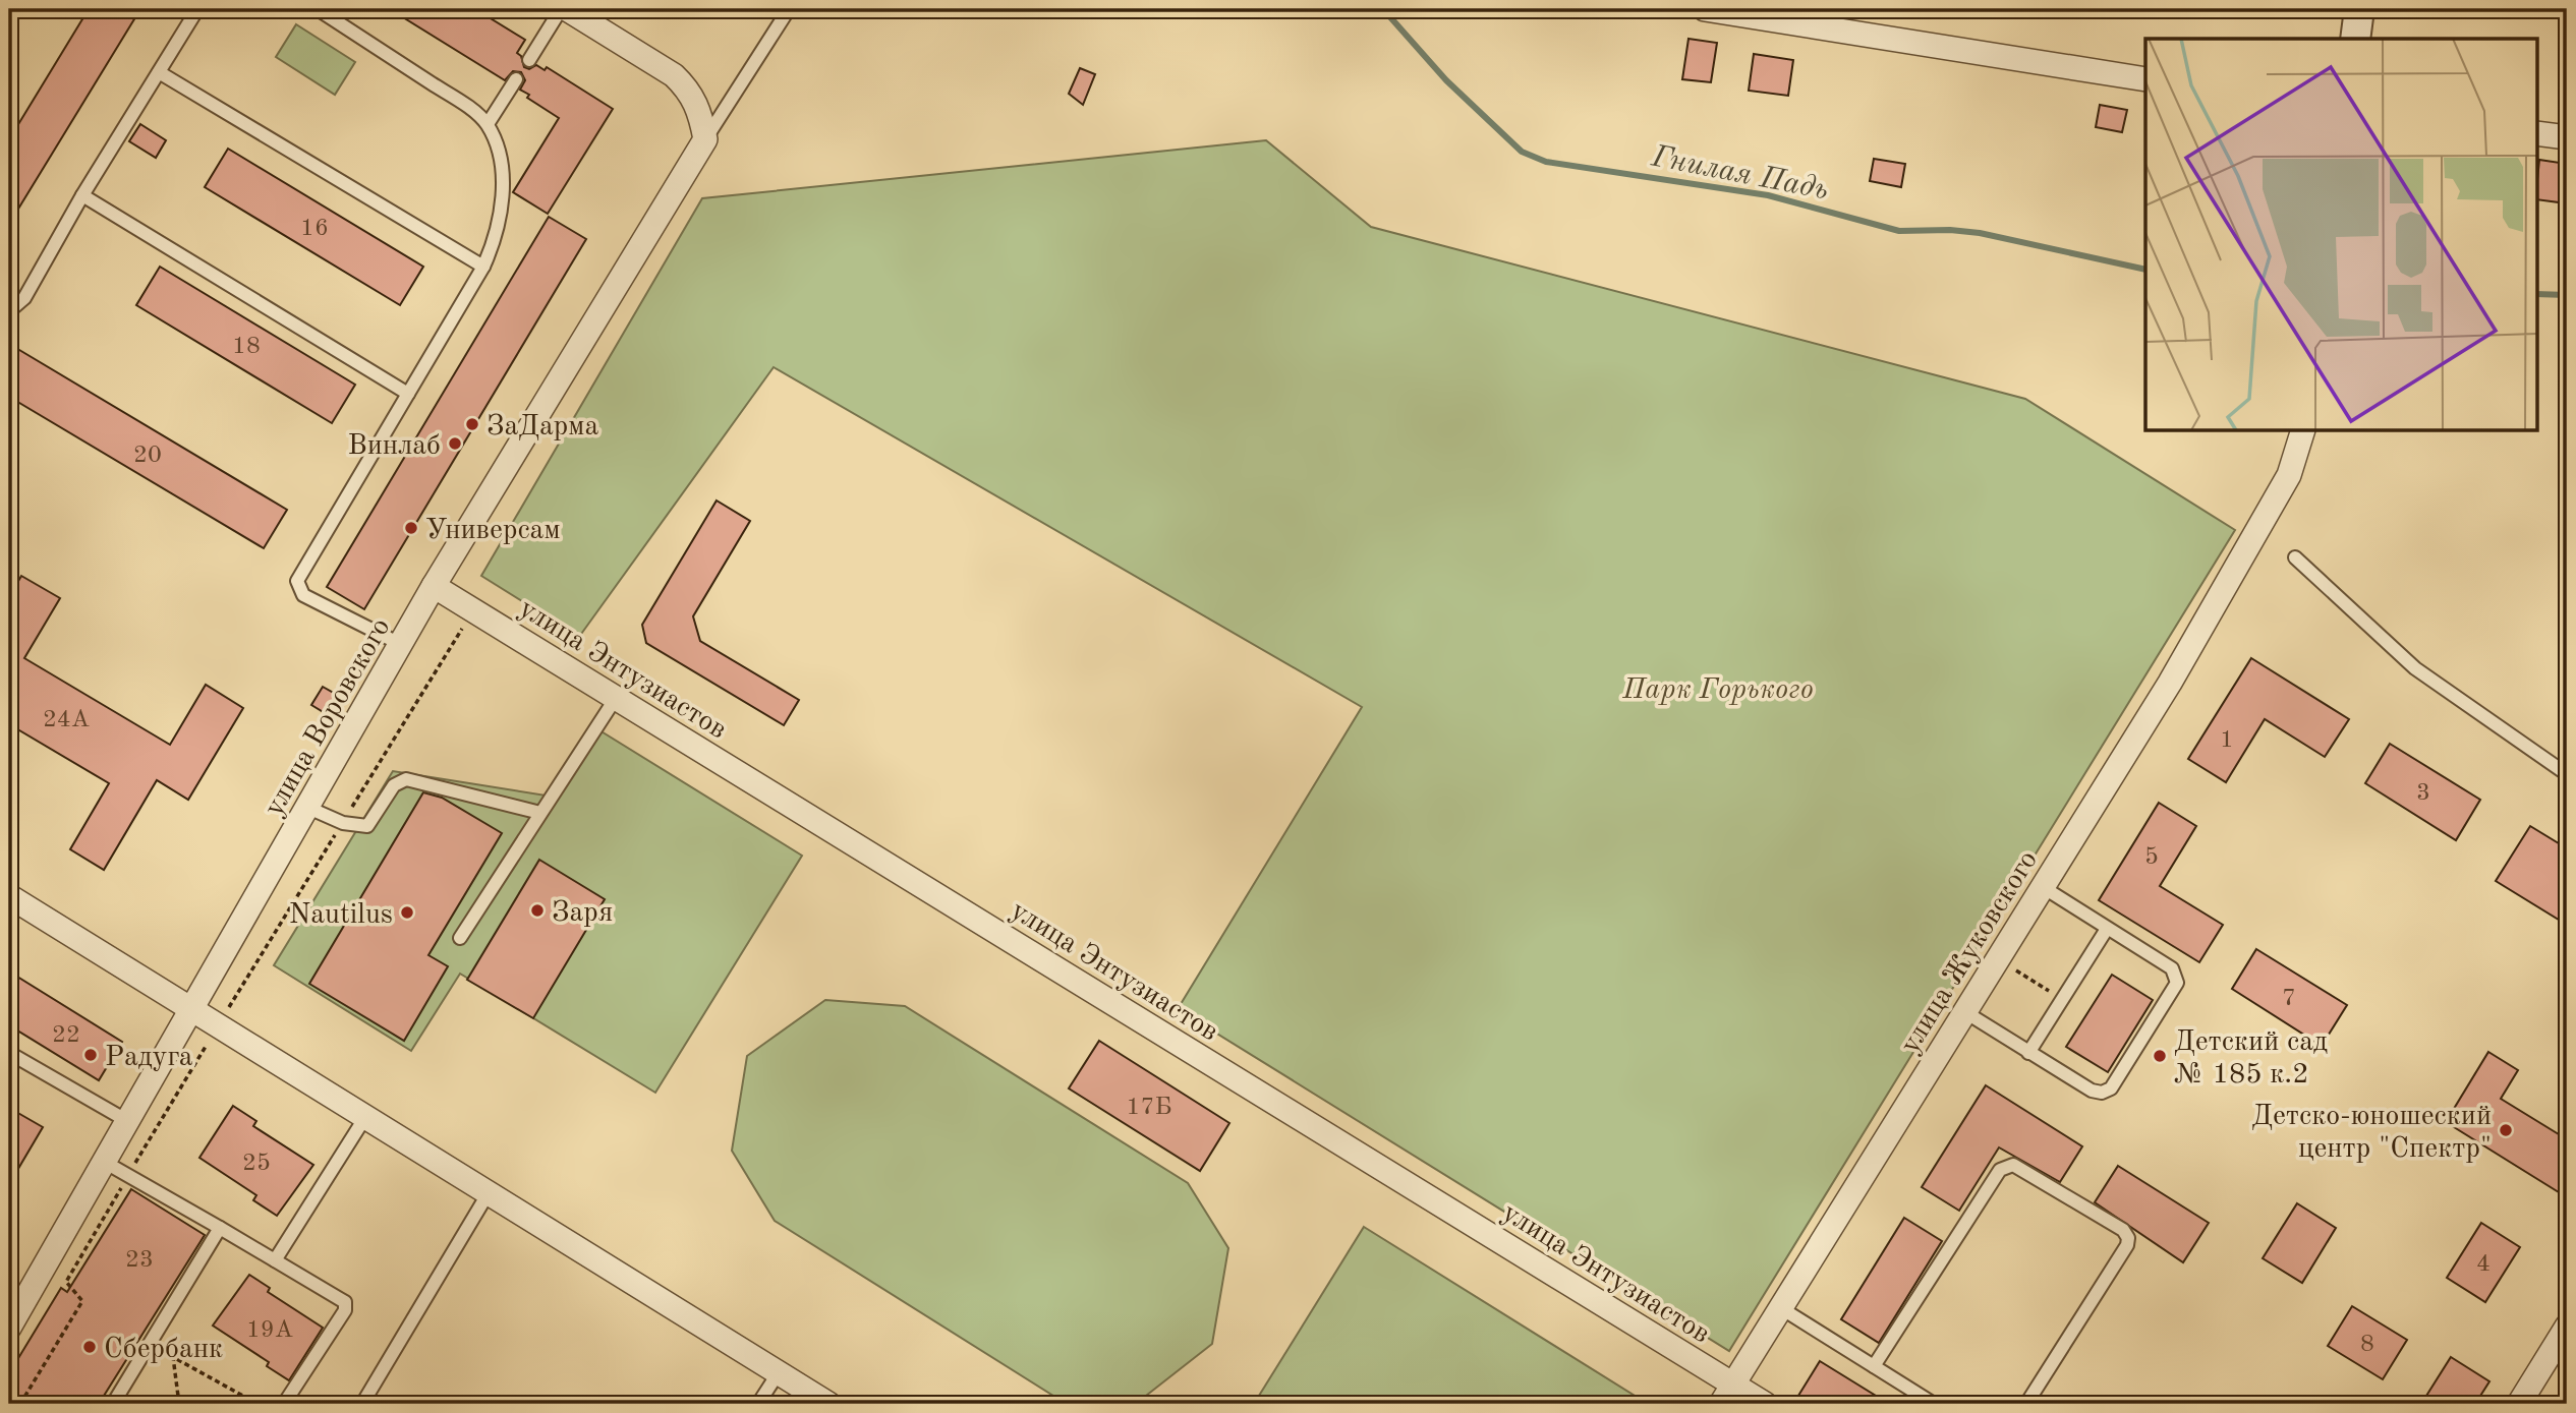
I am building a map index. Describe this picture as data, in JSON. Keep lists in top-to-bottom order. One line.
{"streets":{"street":["улица Энтузиастов","улица Воровского","улица Жуковского"]},"crossings":[["улица Энтузиастов","улица Воровского"],["улица Энтузиастов","улица Жуковского"]],"water":["Гнилая Падь"],"parks":["Парк Горького"],"places":["ЗаДарма","Винлаб","Универсам","Заря","Nautilus","Радуга","Детский сад № 185 к.2","Детско-юношеский центр \"Спектр\"","Сбербанк"],"house_numbers":["16","18","20","24А","1","3","5","7","22","17Б","25","23","4","19А","8"]}
